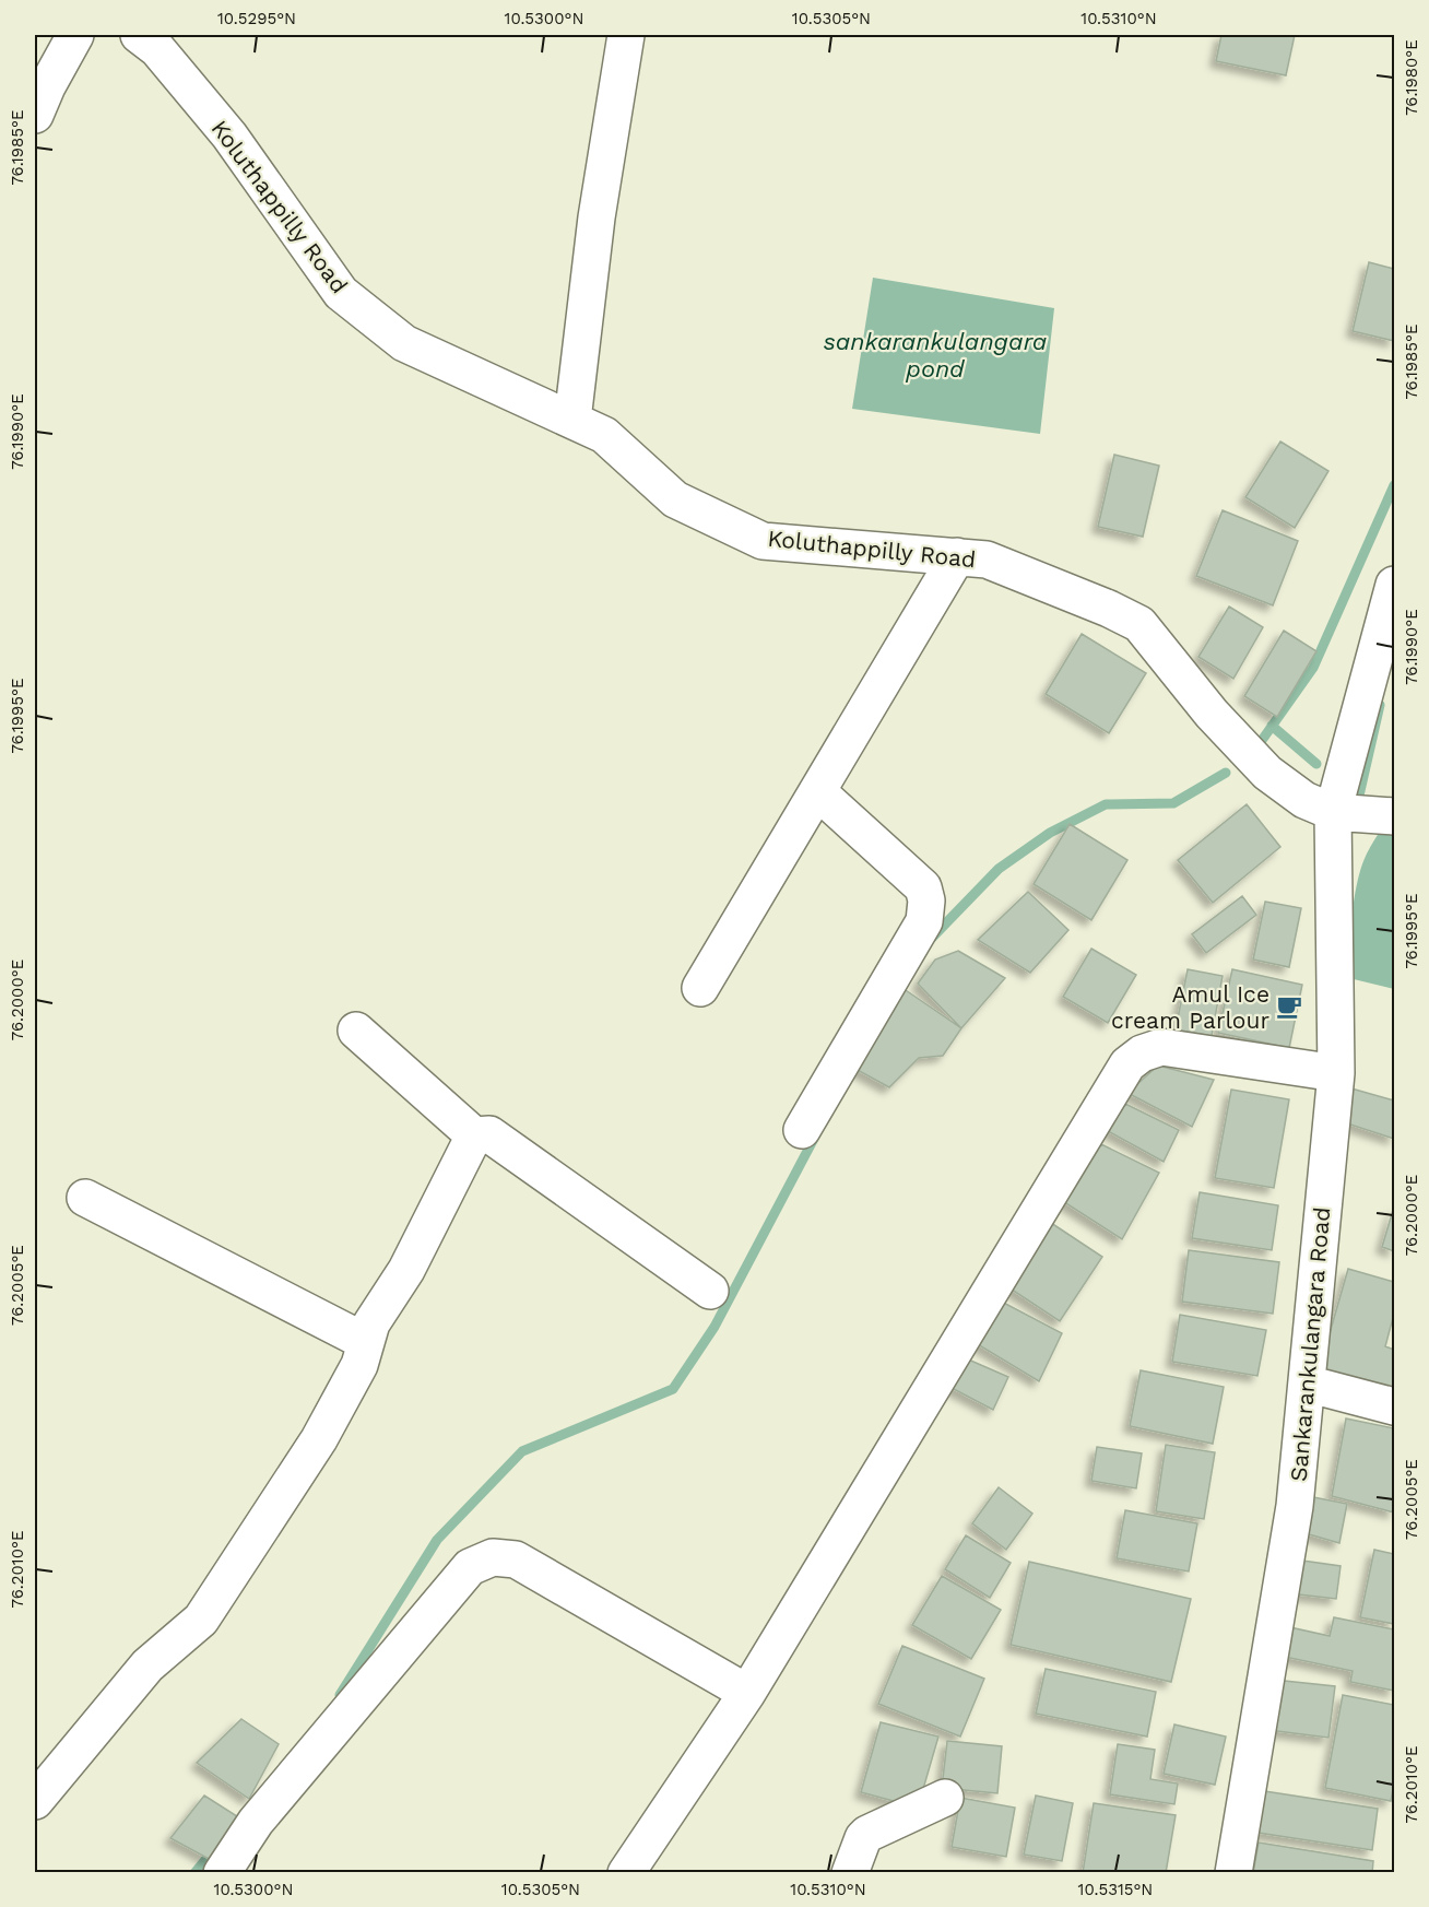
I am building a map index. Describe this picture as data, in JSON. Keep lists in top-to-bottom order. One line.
{"streets":{"street":["Koluthappilly Road","Sankarankulangara Road"]},"crossings":[["Koluthappilly Road","Sankarankulangara Road"]],"water":["sankarankulangara pond"],"places":{"cafe":["Amul Ice cream Parlour"]},"coordinates":["10.5295°N","10.5300°N","10.5305°N","10.5310°N","76.1980°E","76.1985°E","76.1990°E","76.1995°E","76.2000°E","76.2005°E","76.2010°E","10.5315°N"]}
